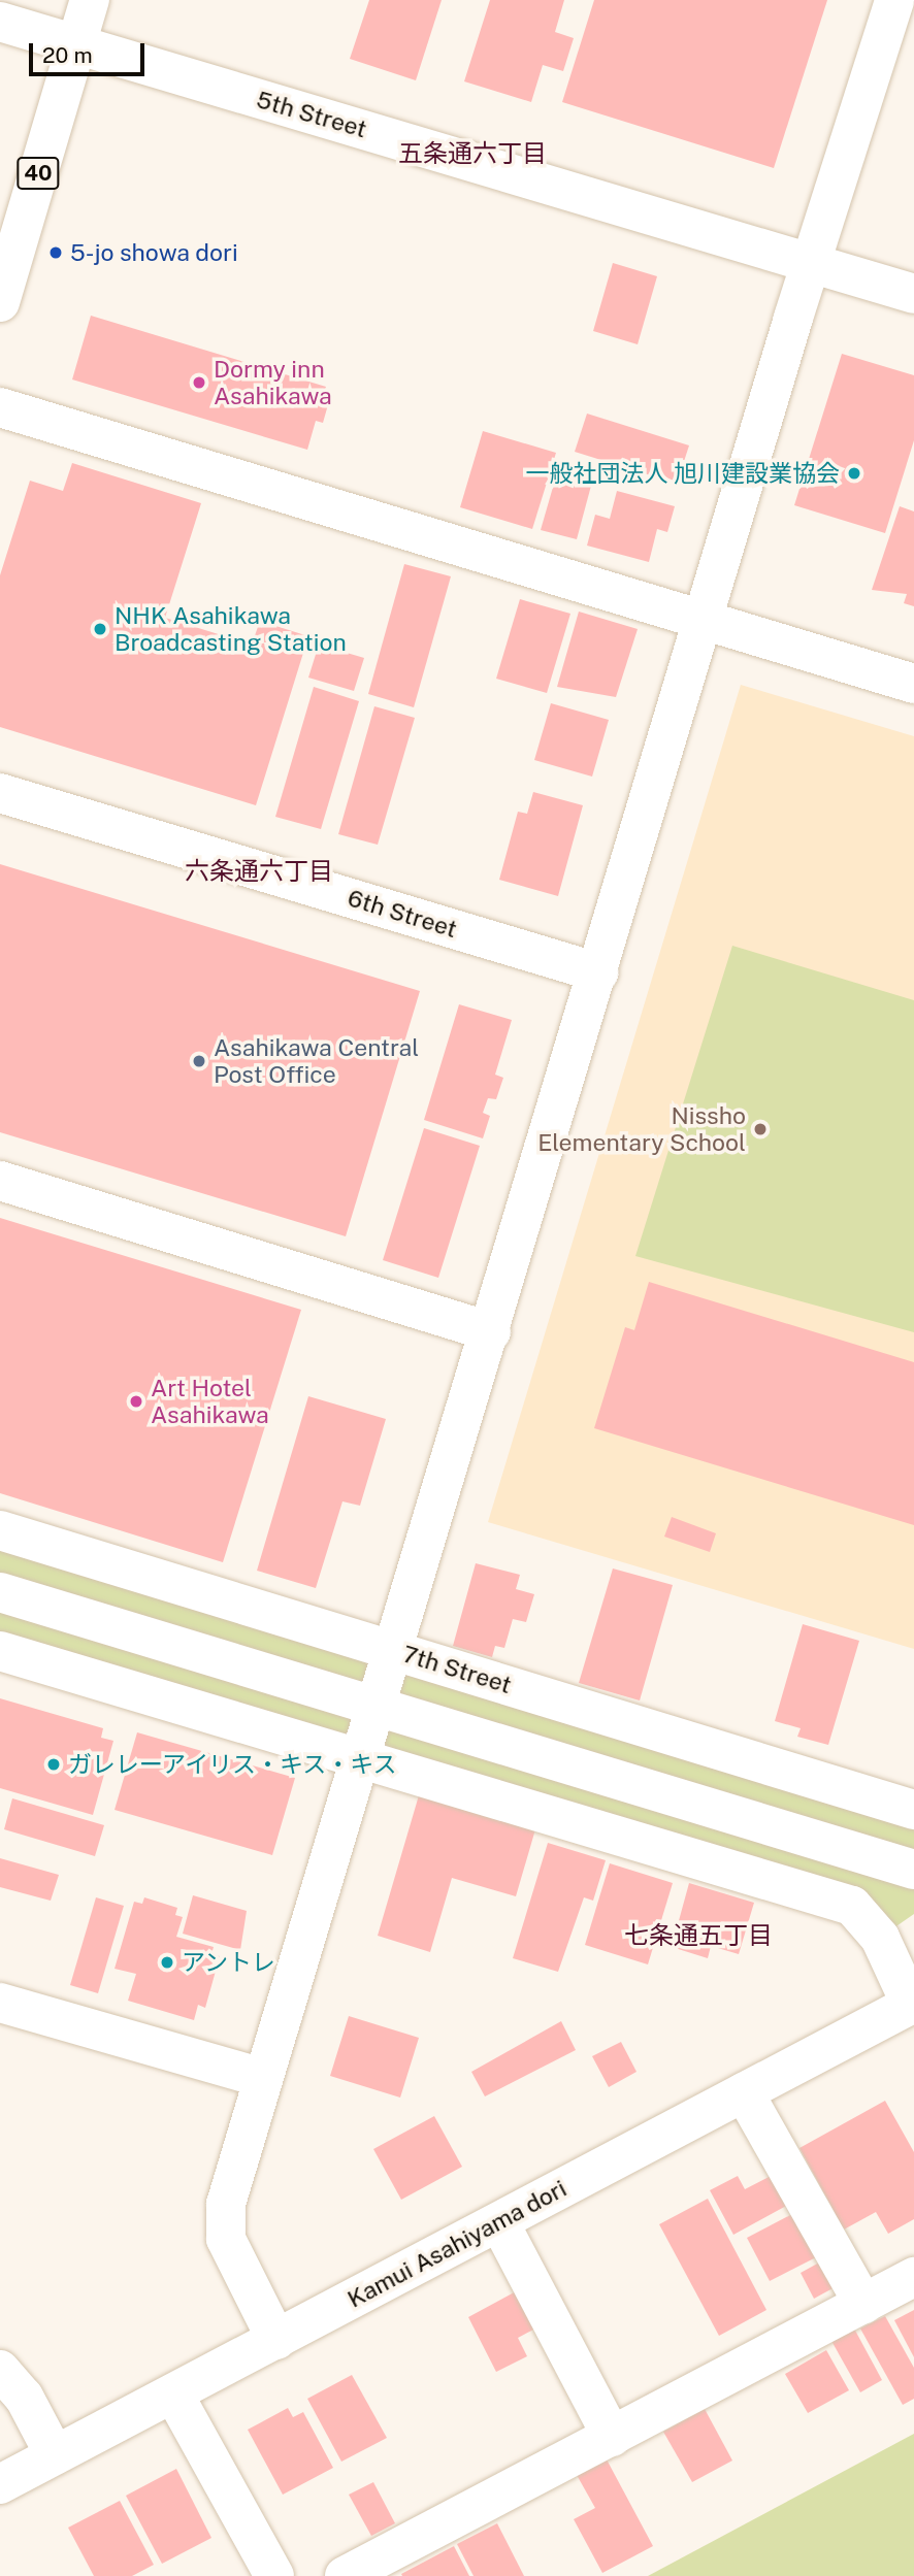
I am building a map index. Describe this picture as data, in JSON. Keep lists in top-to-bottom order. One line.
{"streets":{"main road":["5th Street","40","6th Street","7th Street","Kamui Asahiyama dori"]},"crossings":[["5th Street","40"]],"districts":["五条通六丁目","六条通六丁目","七条通五丁目"],"places":["5-jo showa dori","Dormy inn Asahikawa","一般社団法人 旭川建設業協会","NHK Asahikawa Broadcasting Station","Asahikawa Central Post Office","Nissho Elementary School","Art Hotel Asahikawa","ガレレーアイリス・キス・キス","アントレ"],"scale_bar":"20 m"}
